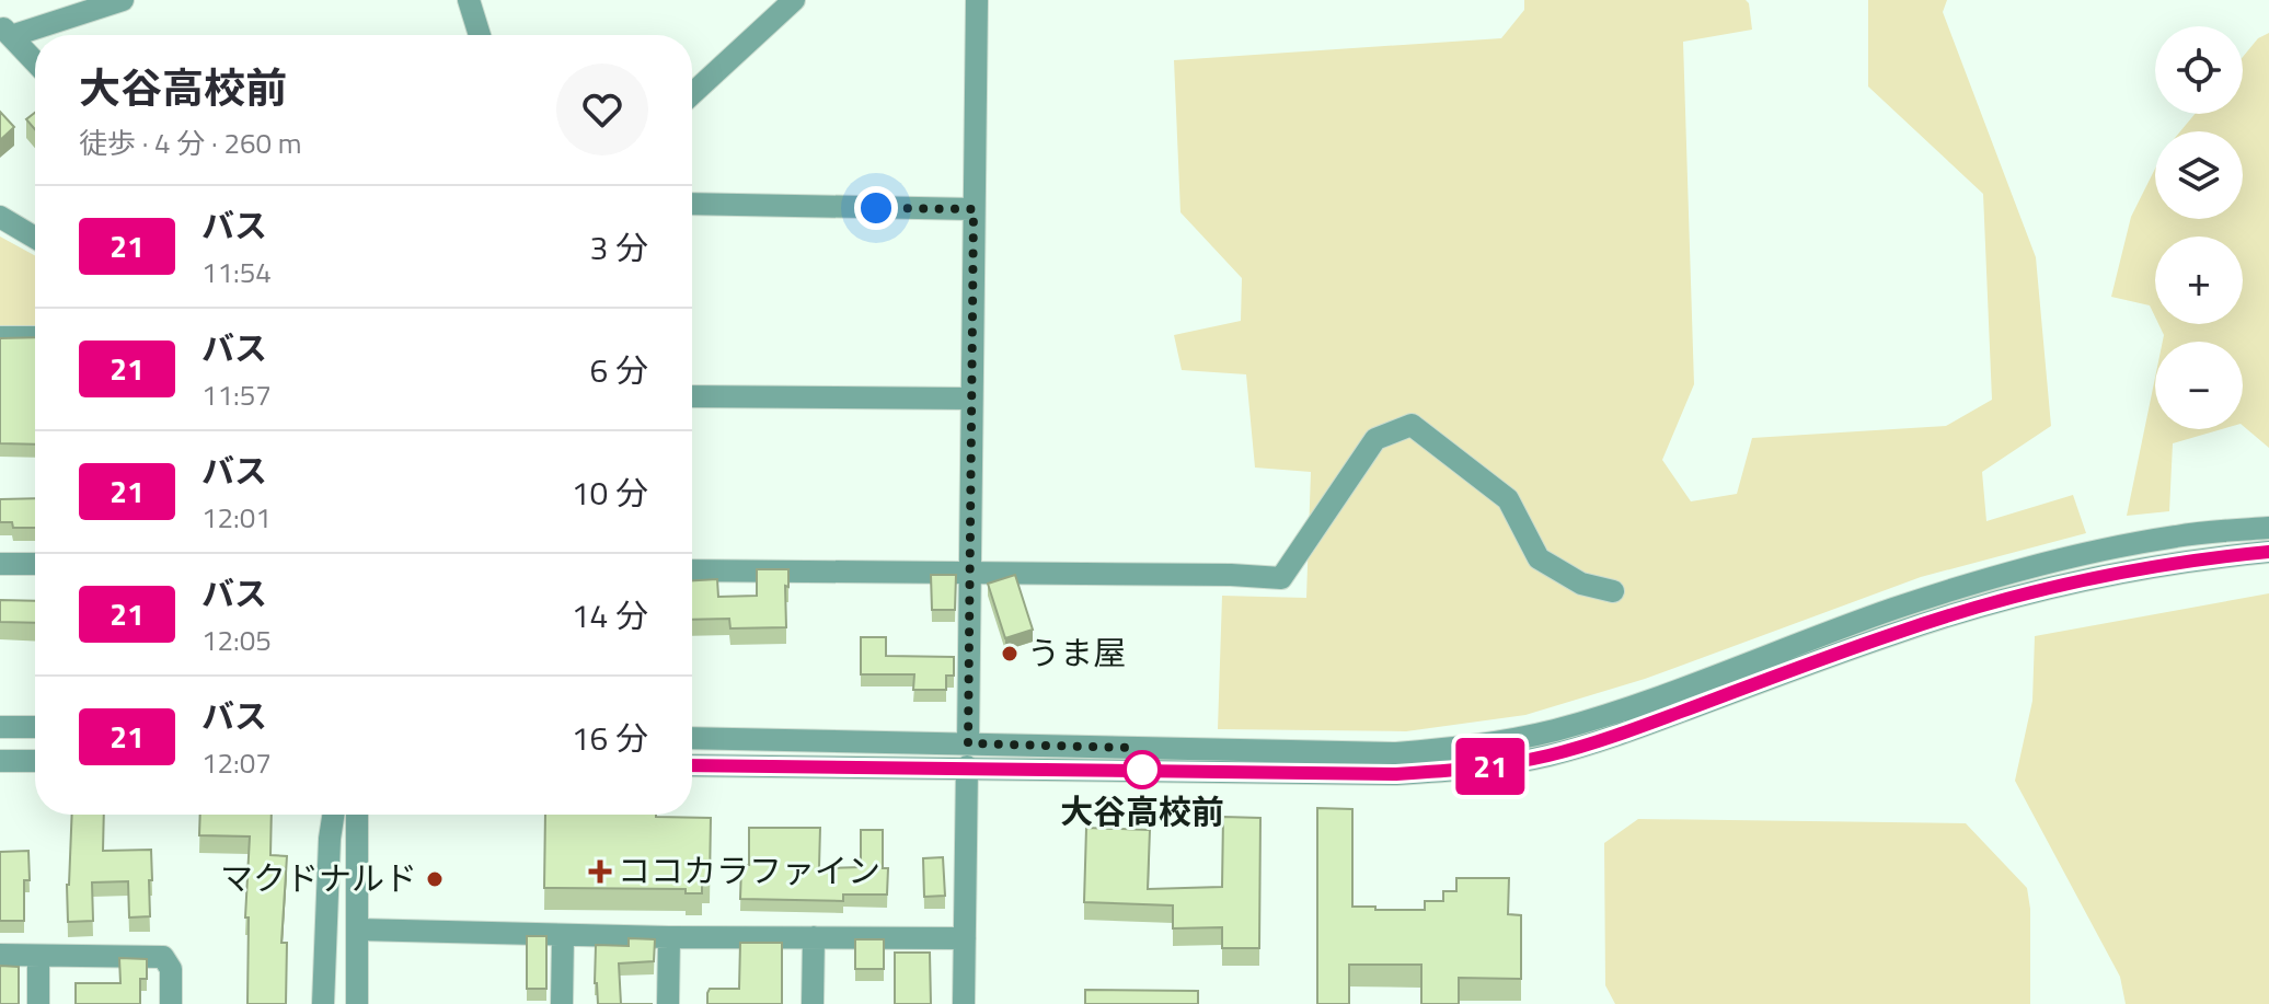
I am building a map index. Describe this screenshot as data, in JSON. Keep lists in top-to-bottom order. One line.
{"places":{"other":["うま屋","大谷高校前","マクドナルド"],"health":["ココカラファイン"]},"lines":["bus line 21"],"page":{"on_map":"21","map_buttons":["+","−"],"heading":["大谷高校前","徒歩 · 4 分 · 260 m"],"list":[{"mark":"21","name":"バス","note":"11:54","value":"3 分"},{"mark":"21","name":"バス","note":"11:57","value":"6 分"},{"mark":"21","name":"バス","note":"12:01","value":"10 分"},{"mark":"21","name":"バス","note":"12:05","value":"14 分"},{"mark":"21","name":"バス","note":"12:07","value":"16 分"}]}}
